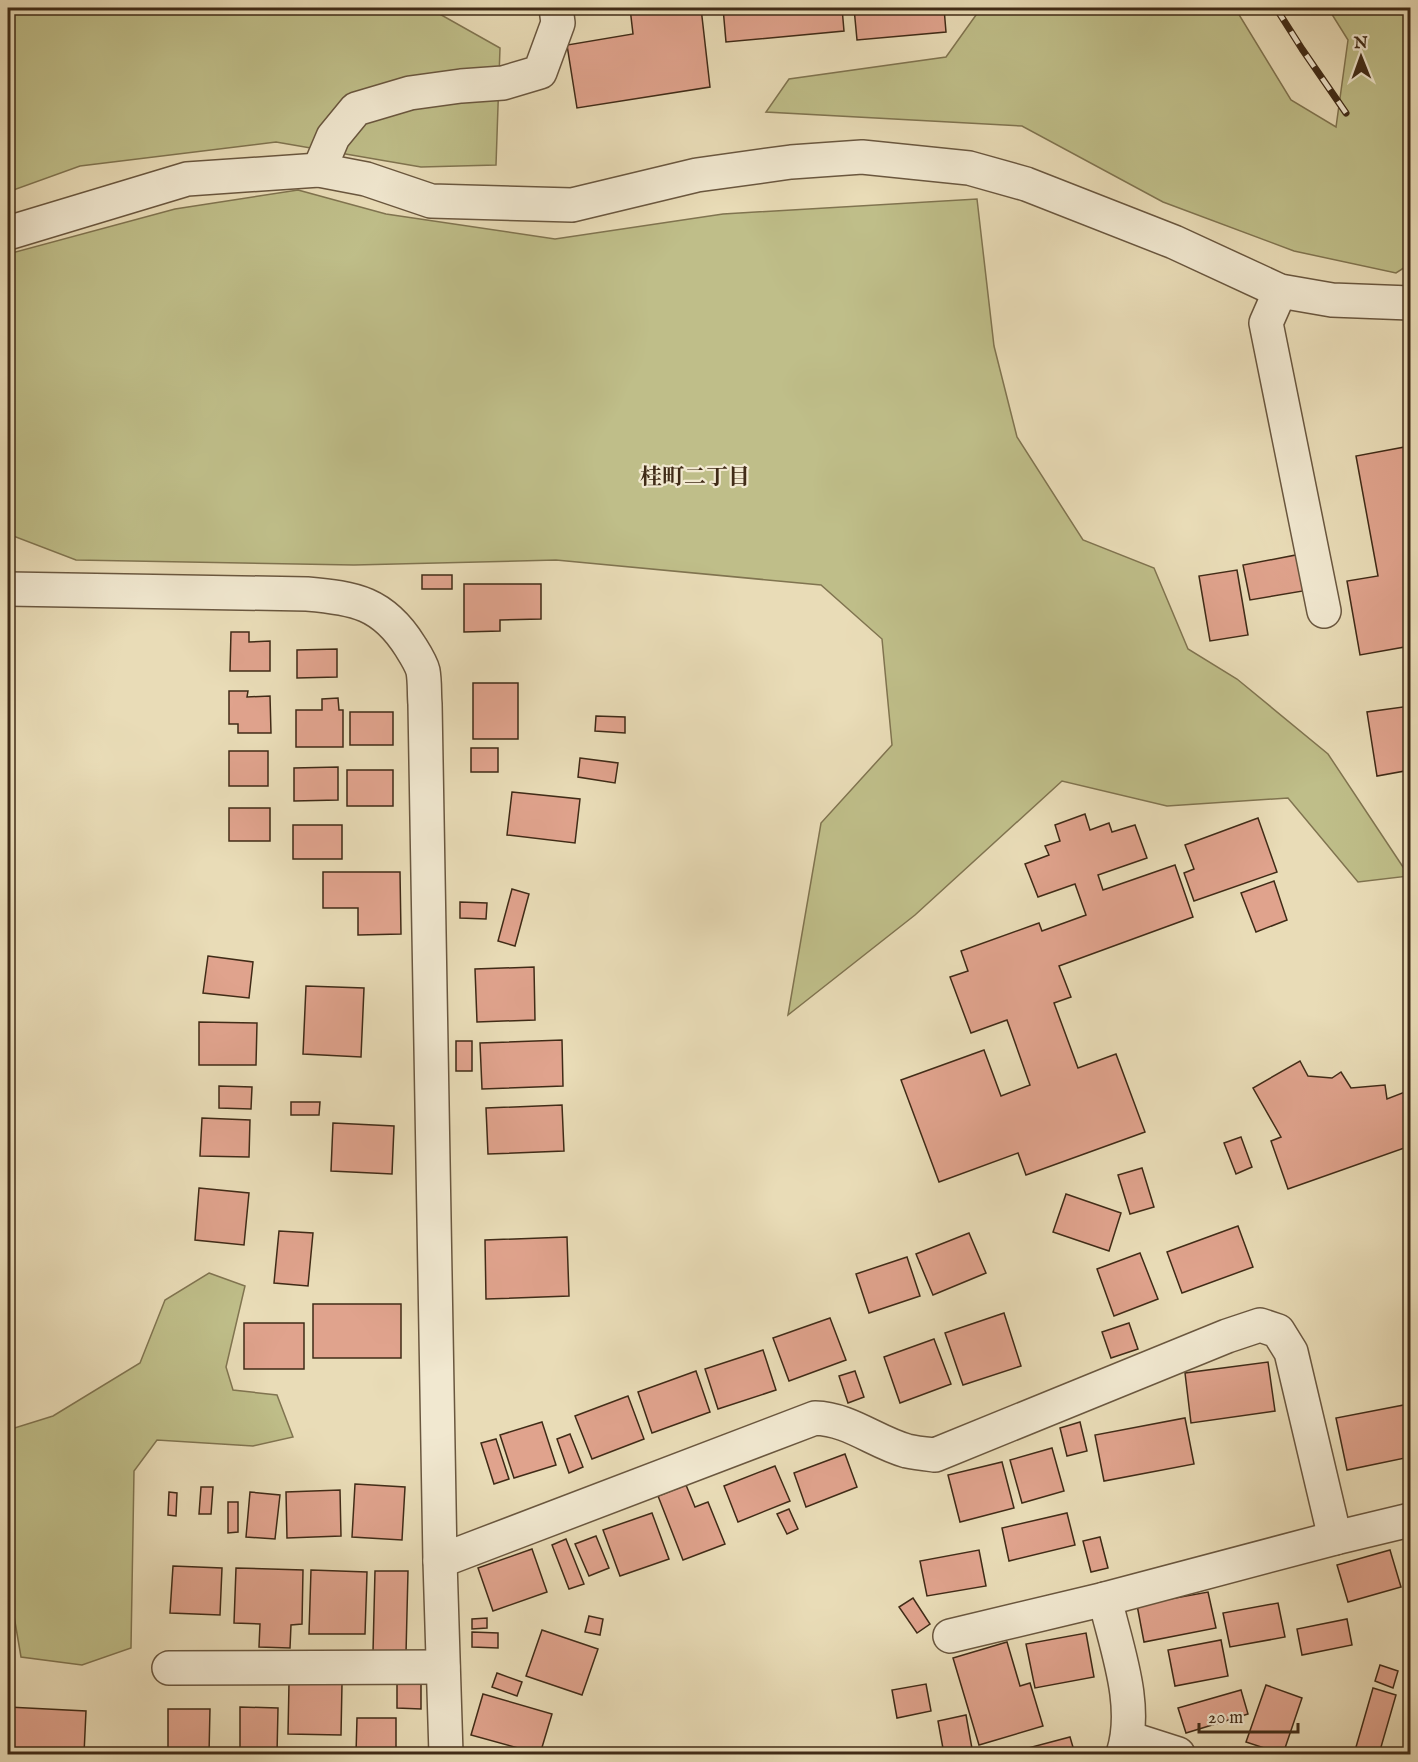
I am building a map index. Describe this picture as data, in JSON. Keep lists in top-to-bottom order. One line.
{"districts":["桂町二丁目"],"scale_bar":"20 m","north":"top"}
